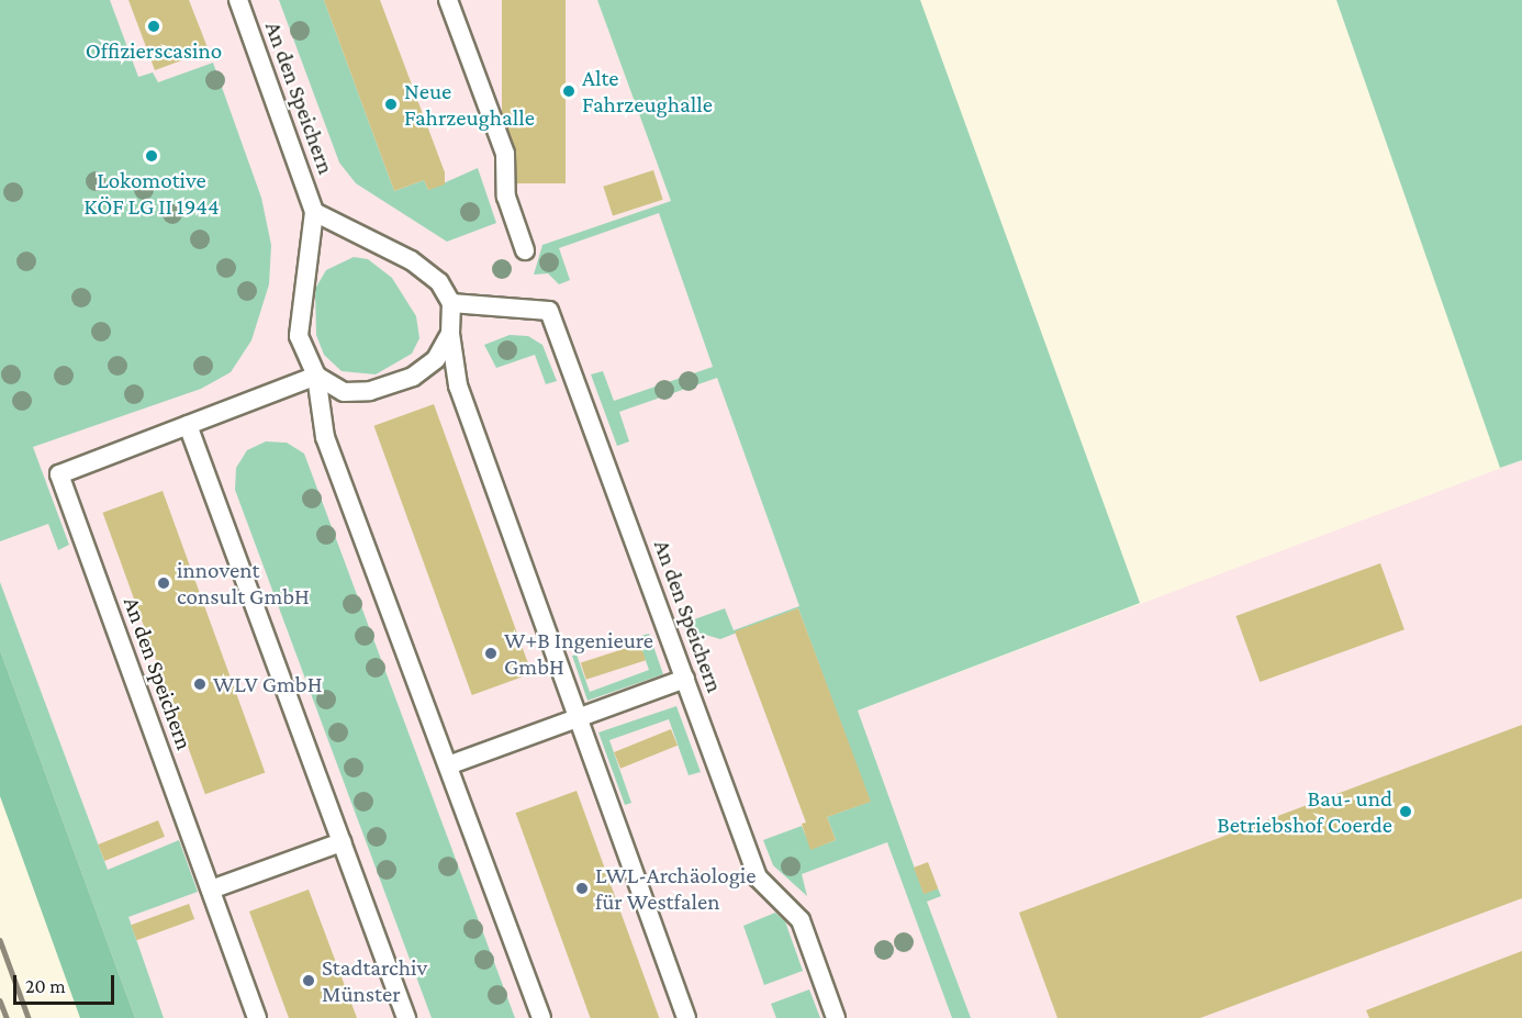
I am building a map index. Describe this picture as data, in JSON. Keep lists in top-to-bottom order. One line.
{"streets":{"lane":["An den Speichern"]},"places":["Offizierscasino","Alte Fahrzeughalle","Neue Fahrzeughalle","Lokomotive KÖF LG II 1944","innovent consult GmbH","W+B Ingenieure GmbH","WLV GmbH","Bau- und Betriebshof Coerde","LWL-Archäologie für Westfalen","Stadtarchiv Münster"],"scale_bar":"20 m"}
